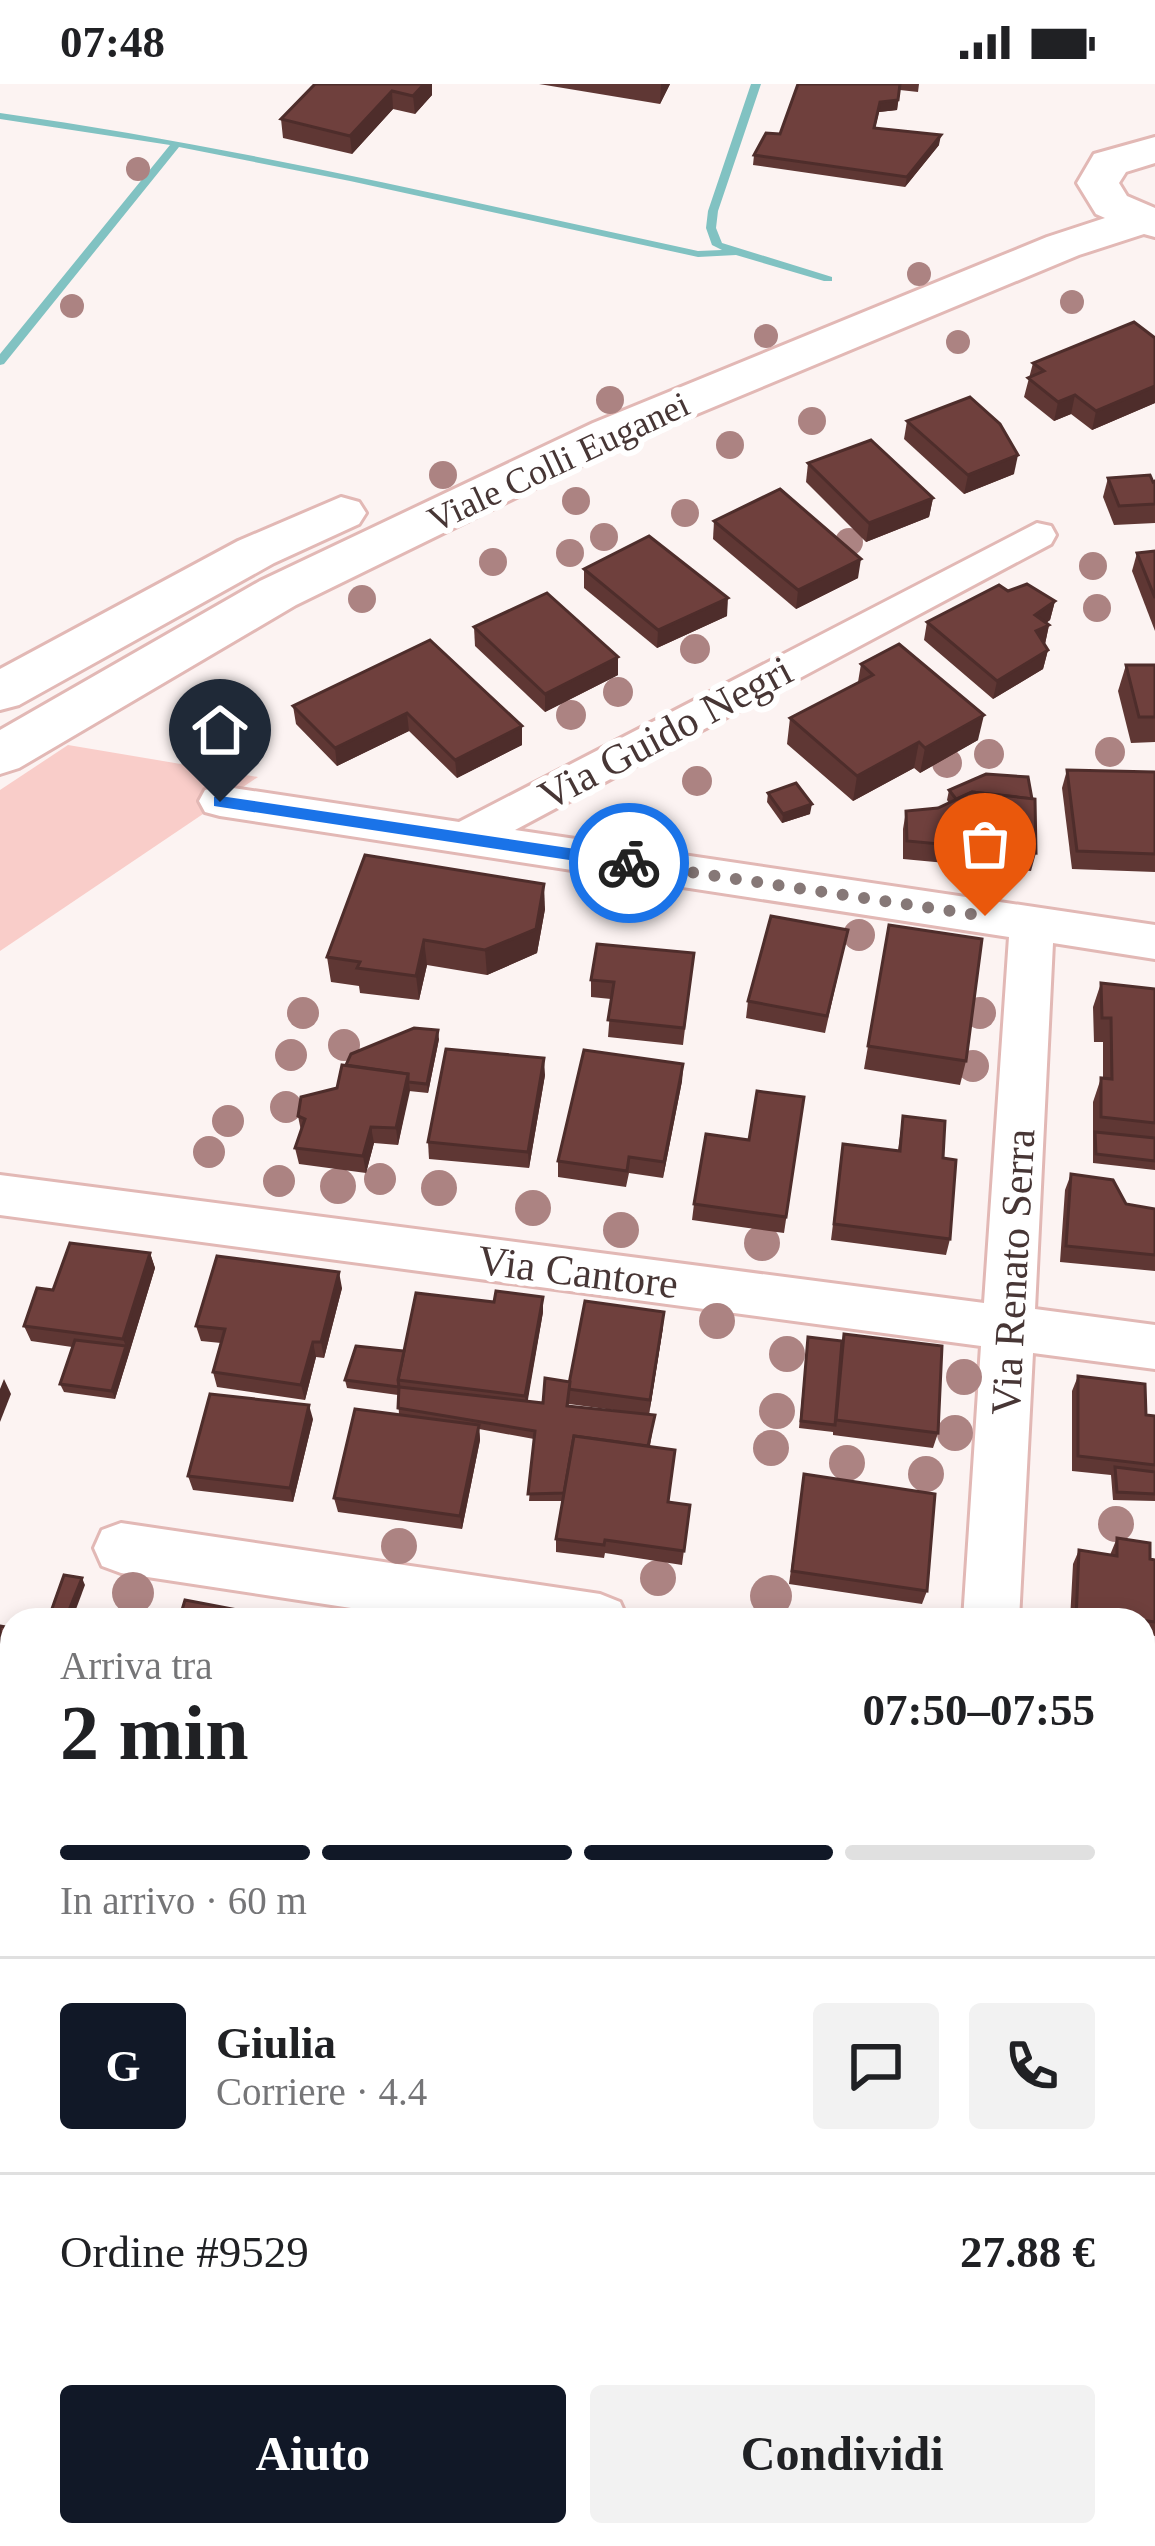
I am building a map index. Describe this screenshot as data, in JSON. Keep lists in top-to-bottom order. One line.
{"streets":{"main road":["Viale Colli Euganei"],"street":["Via Guido Negri","Via Cantore","Via Renato Serra"]},"crossings":[["Via Guido Negri","Via Renato Serra"],["Via Cantore","Via Renato Serra"]],"page":{"status":"07:48","heading":["2 min","Arriva tra","07:50–07:55"],"panel":["Giulia","Corriere · 4.4","Ordine #9529","27.88 €"],"bar":"In arrivo · 60 m","round":"G","buttons":["Aiuto","Condividi"]}}
